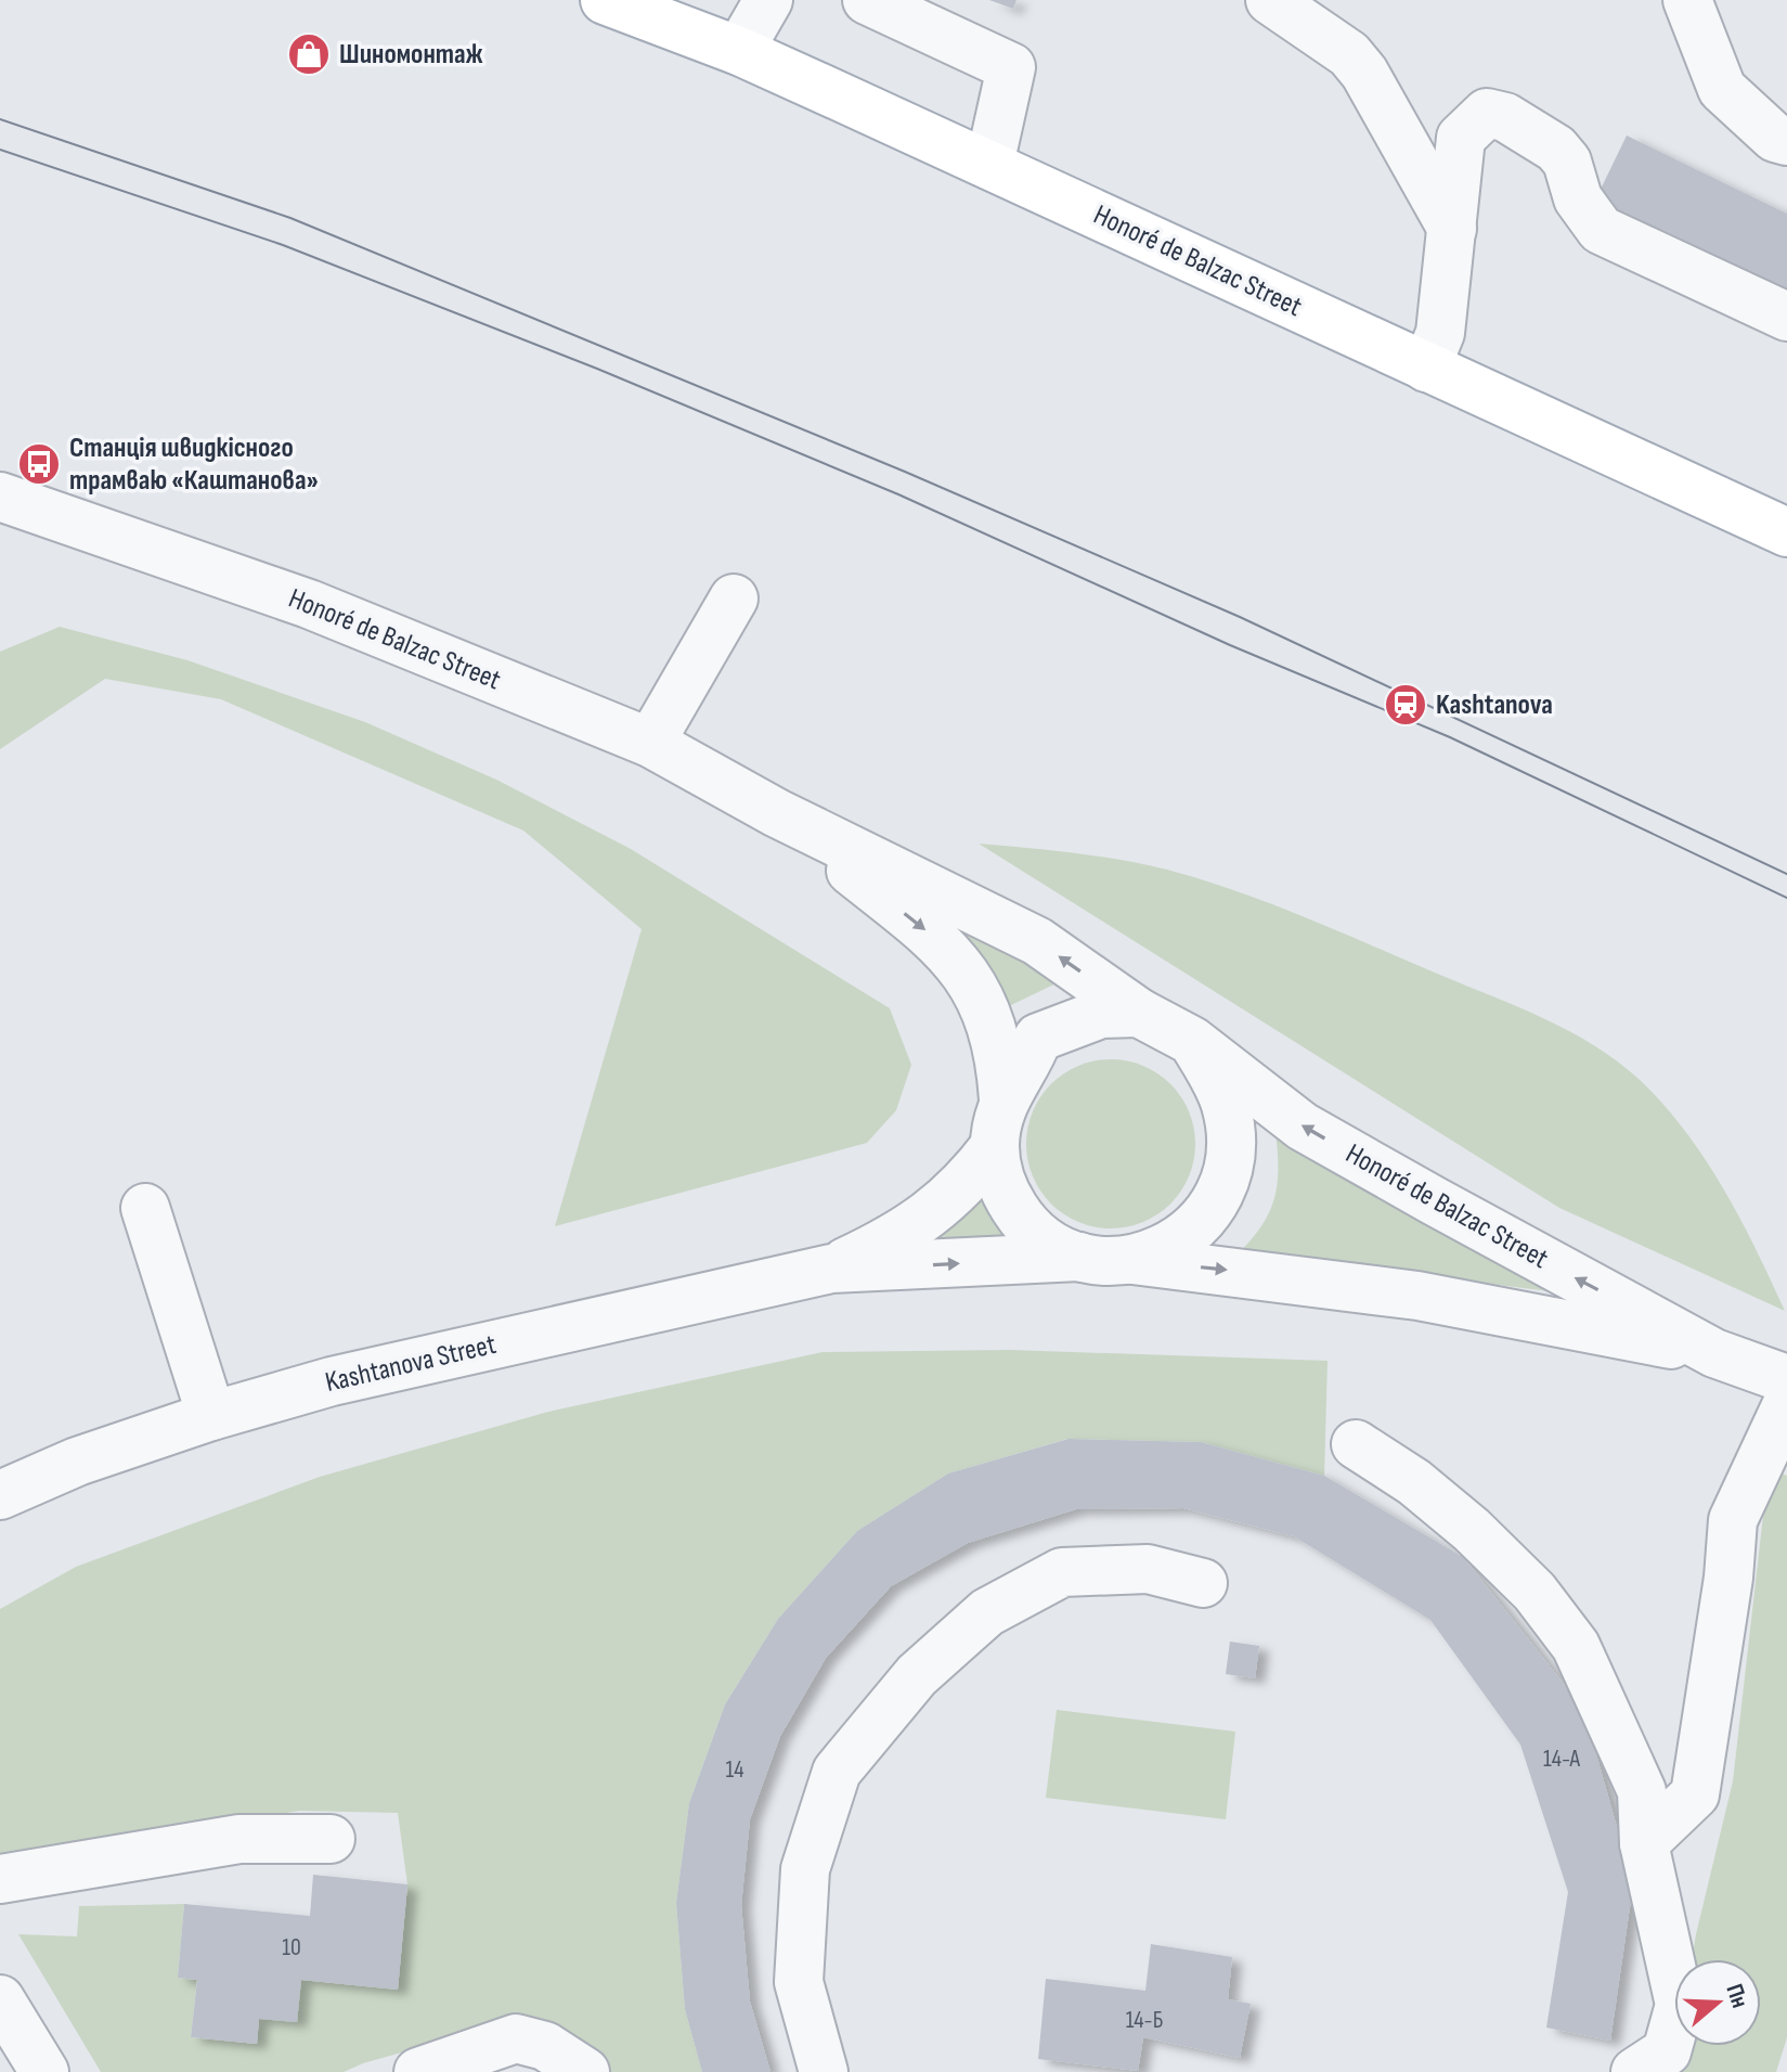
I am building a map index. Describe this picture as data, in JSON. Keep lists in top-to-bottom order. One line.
{"streets":{"main road":["Honoré de Balzac Street"],"street":["Kashtanova Street"]},"crossings":[["Honoré de Balzac Street","Kashtanova Street"]],"places":{"shop":["Шиномонтаж"],"bus stop":["Станція швидкісного трамваю «Каштанова»"],"station":["Kashtanova"]},"house_numbers":["14-А","14","10","14-Б"],"north":"right"}
